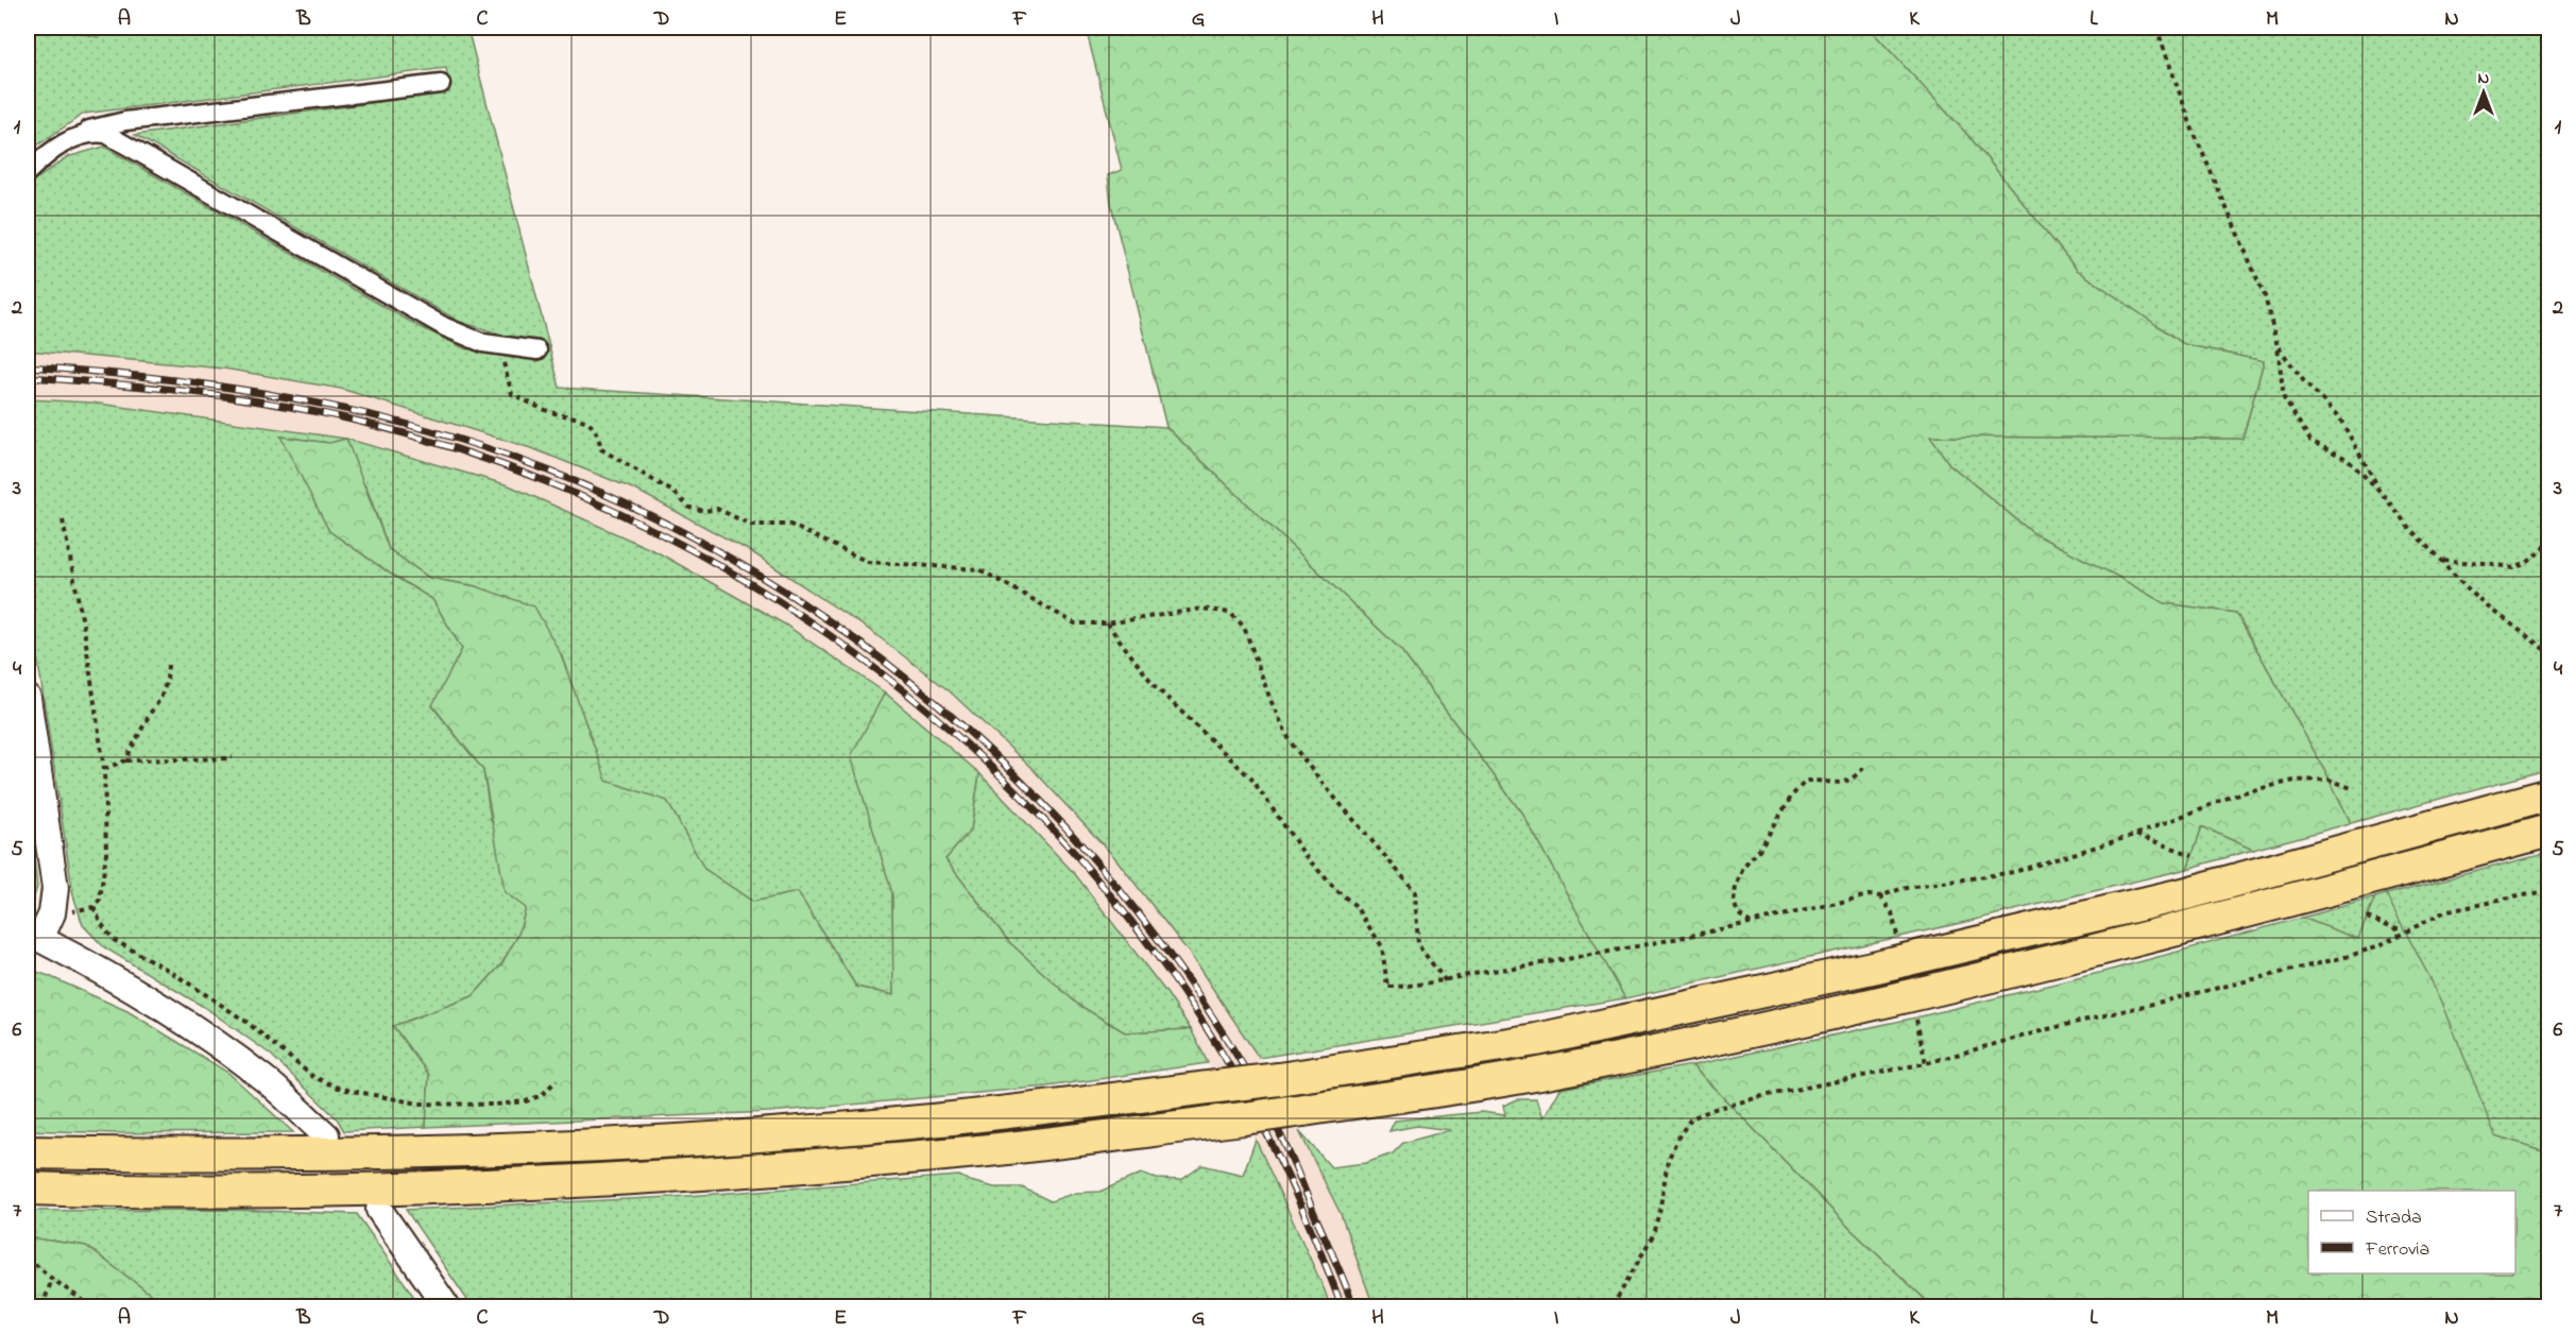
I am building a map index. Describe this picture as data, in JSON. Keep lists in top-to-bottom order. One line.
{"legend":["Strada","Ferrovia"],"north":"top","grid":{"columns":["A","B","C","D","E","F","G","H","I","J","K","L","M","N"],"rows":["1","2","3","4","5","6","7"]}}
